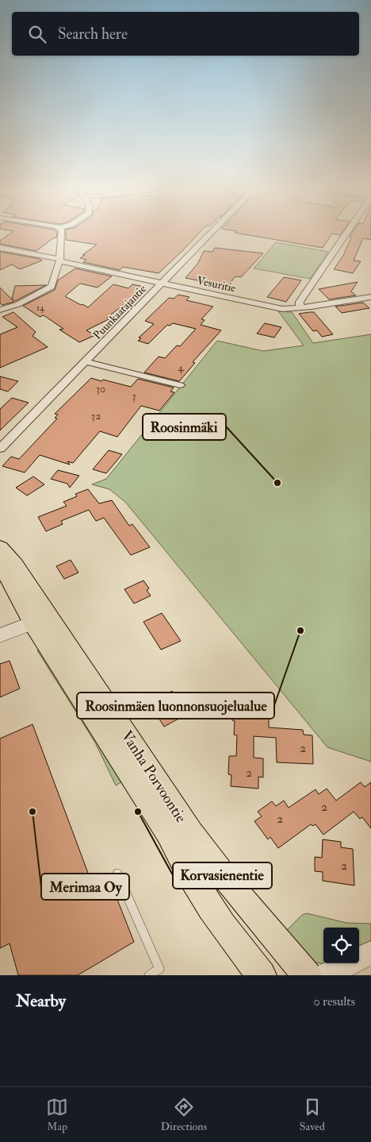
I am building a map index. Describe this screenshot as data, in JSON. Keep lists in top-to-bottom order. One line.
{"streets":{"main road":["Vanha Porvoontie"],"street":["Vesuritie","Puunkaatajantie"]},"crossings":[["Vesuritie","Puunkaatajantie"]],"places":["Roosinmäki","Roosinmäen luonnonsuojelualue","Merimaa Oy","Korvasienentie"],"house_numbers":["14","4","30","3","32","2","2","2","2","2"],"page":{"search":"Search here","heading":["Nearby","0 results"],"nav":["Map","Directions","Saved"]}}
